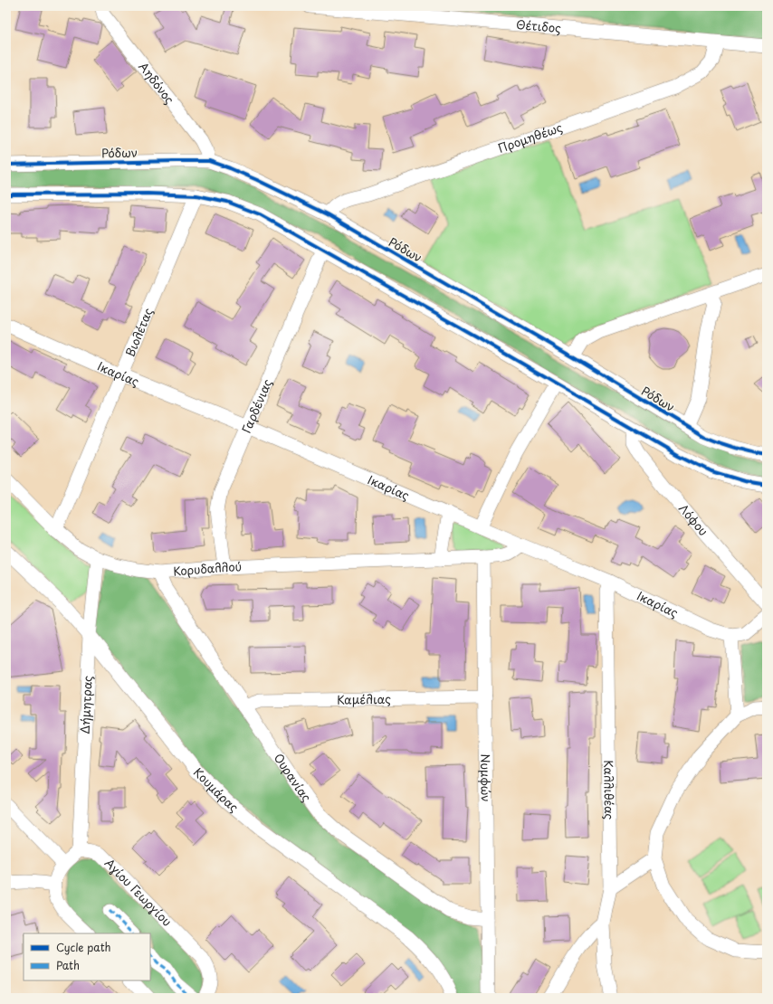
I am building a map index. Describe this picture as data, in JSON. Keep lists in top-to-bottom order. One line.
{"streets":{"street":["Θέτιδος","Αηδόνος","Προμηθέως","Ρόδων","Βιολέτας","Ικαρίας","Γαρδένιας","Λόφου","Κορυδαλλού","Καμέλιας","Δήμητρας","Ουρανίας","Νυμφών","Κουμάρας","Καλλιθέας","Αγίου Γεωργίου"]},"crossings":[["Θέτιδος","Προμηθέως"],["Αηδόνος","Ρόδων"],["Προμηθέως","Ρόδων"],["Βιολέτας","Ικαρίας"],["Βιολέτας","Κορυδαλλού"],["Ικαρίας","Γαρδένιας"],["Ικαρίας","Κορυδαλλού"],["Ικαρίας","Καλλιθέας"],["Γαρδένιας","Κορυδαλλού"],["Κορυδαλλού","Δήμητρας"],["Κορυδαλλού","Ουρανίας"],["Κορυδαλλού","Νυμφών"],["Καμέλιας","Ουρανίας"],["Καμέλιας","Νυμφών"],["Δήμητρας","Κουμάρας"],["Δήμητρας","Αγίου Γεωργίου"],["Ουρανίας","Νυμφών"]],"legend":["Cycle path","Path"]}
